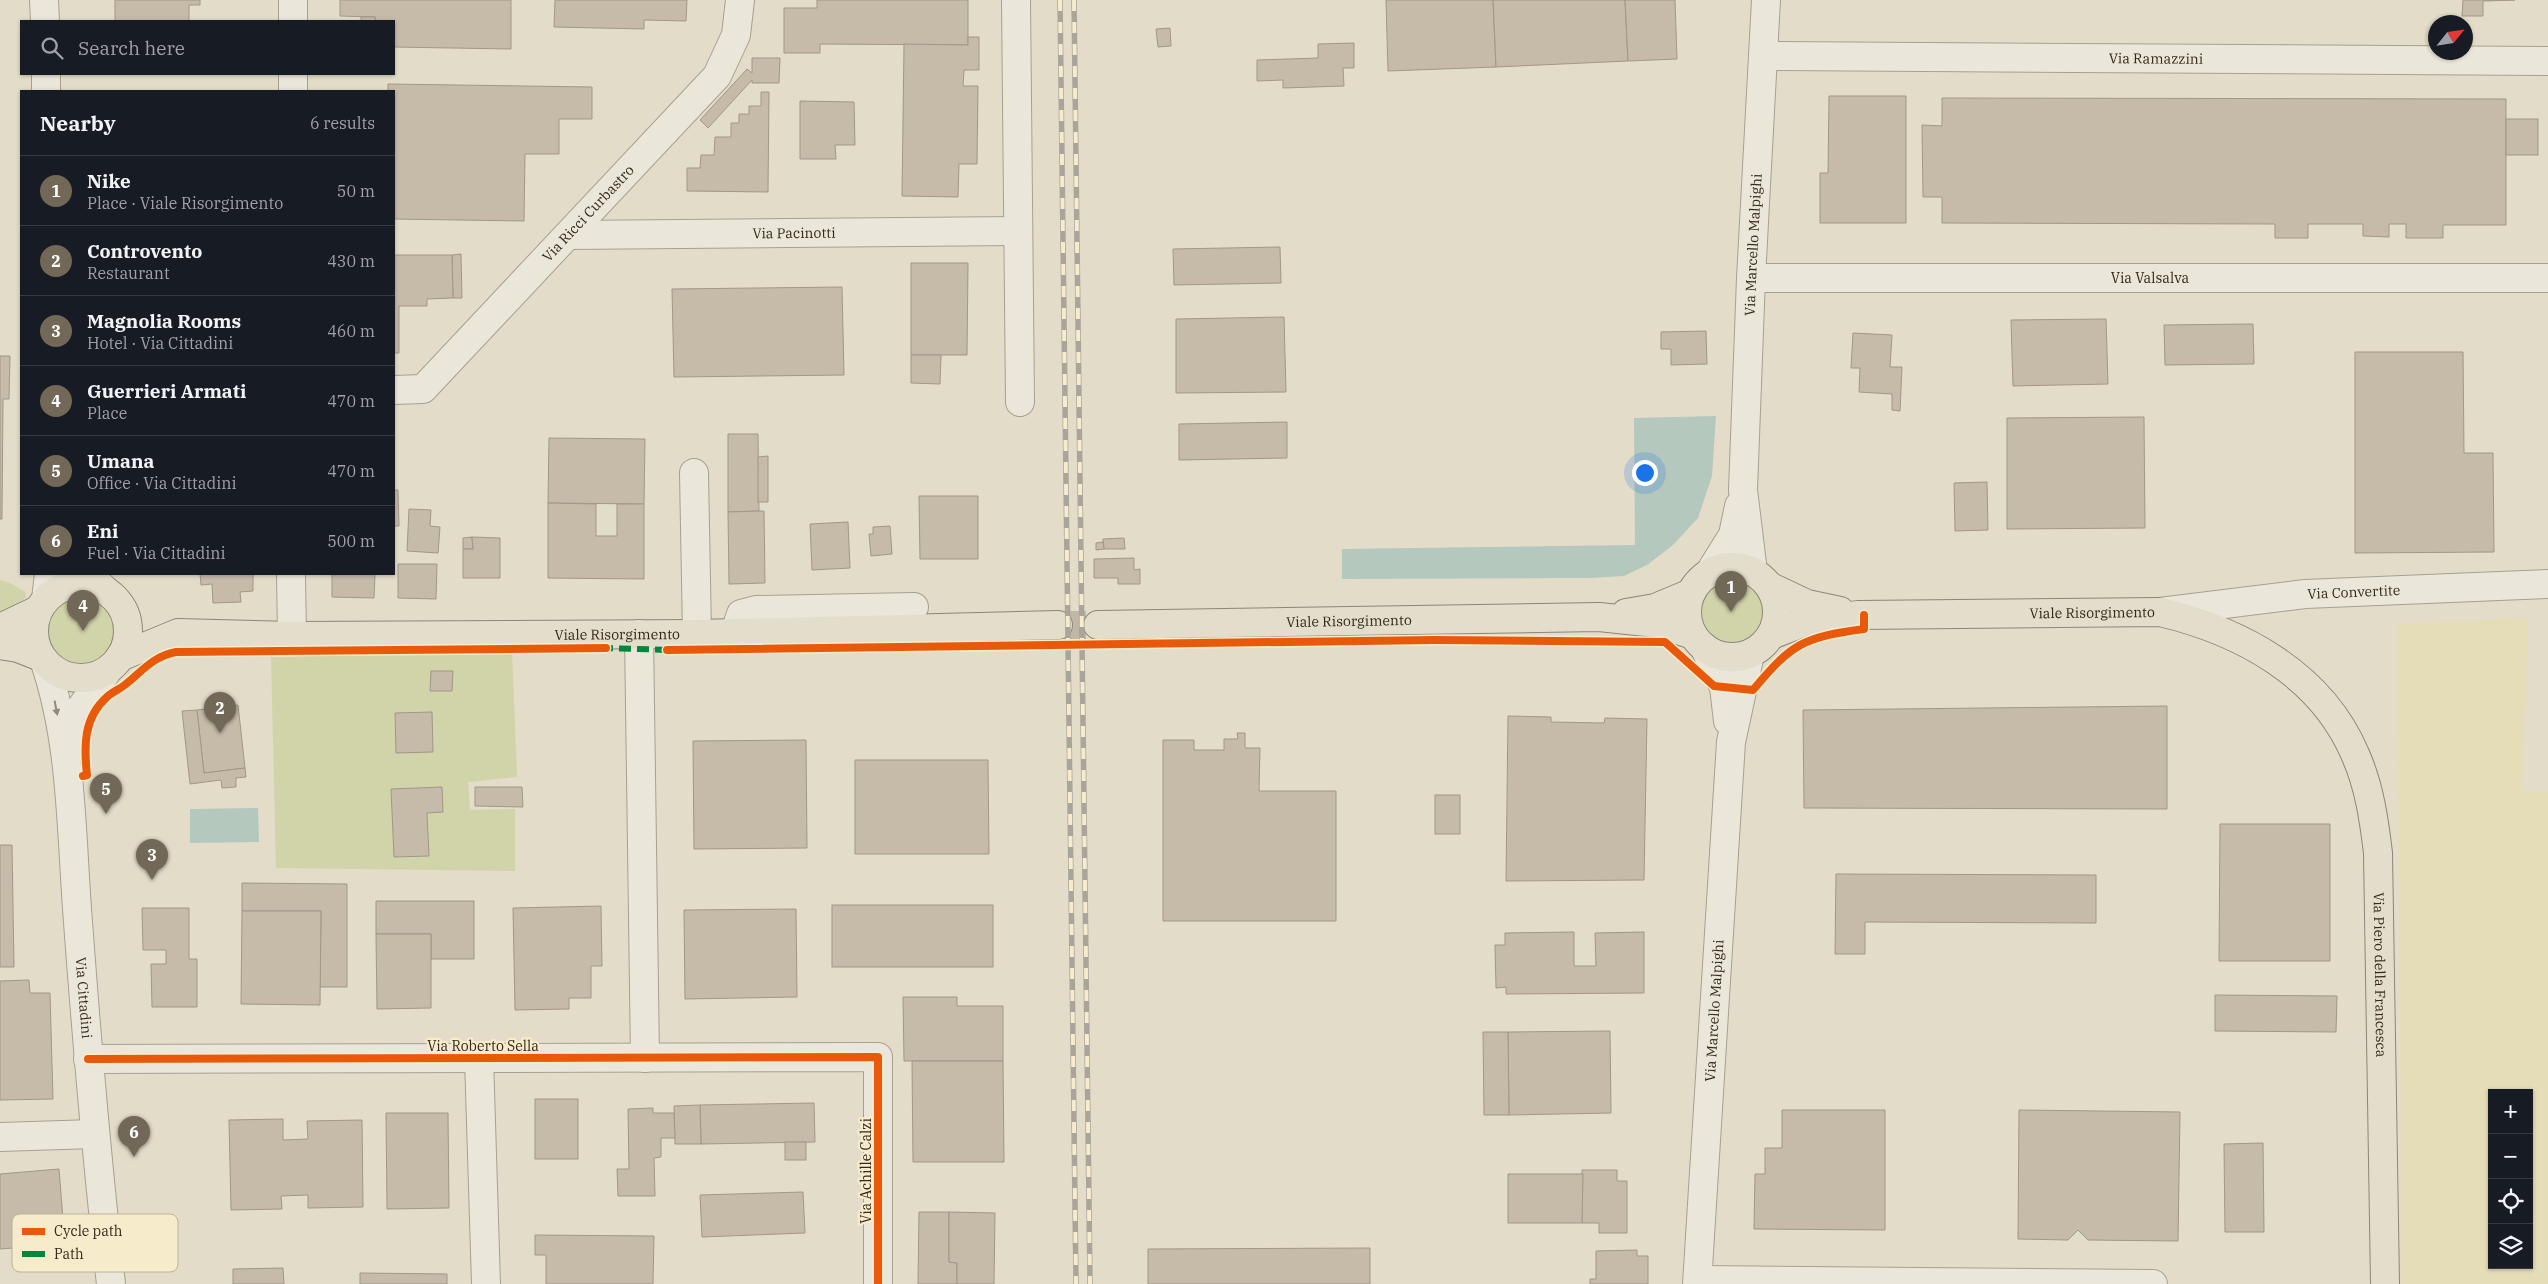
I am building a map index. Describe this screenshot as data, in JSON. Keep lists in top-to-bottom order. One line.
{"streets":{"main road":["Viale Risorgimento","Via Piero della Francesca"],"street":["Via Ramazzini","Via Ricci Curbastro","Via Pacinotti","Via Marcello Malpighi","Via Valsalva","Via Convertite","Via Cittadini","Via Roberto Sella","Via Achille Calzi"]},"crossings":[["Via Ramazzini","Via Marcello Malpighi"],["Via Ricci Curbastro","Via Pacinotti"],["Via Marcello Malpighi","Via Valsalva"],["Via Marcello Malpighi","Viale Risorgimento"],["Via Convertite","Viale Risorgimento"],["Viale Risorgimento","Via Piero della Francesca"],["Viale Risorgimento","Via Cittadini"],["Via Cittadini","Via Roberto Sella"],["Via Roberto Sella","Via Achille Calzi"]],"legend":["Cycle path","Path"],"north":"top right","page":{"search":"Search here","heading":["Nearby","6 results"],"list":[{"mark":"1","name":"Nike","note":"Place · Viale Risorgimento","value":"50 m"},{"mark":"2","name":"Controvento","note":"Restaurant","value":"430 m"},{"mark":"3","name":"Magnolia Rooms","note":"Hotel · Via Cittadini","value":"460 m"},{"mark":"4","name":"Guerrieri Armati","note":"Place","value":"470 m"},{"mark":"5","name":"Umana","note":"Office · Via Cittadini","value":"470 m"},{"mark":"6","name":"Eni","note":"Fuel · Via Cittadini","value":"500 m"}],"pins":["1","4","2","5","3","6"],"map_buttons":["+","−"]}}
